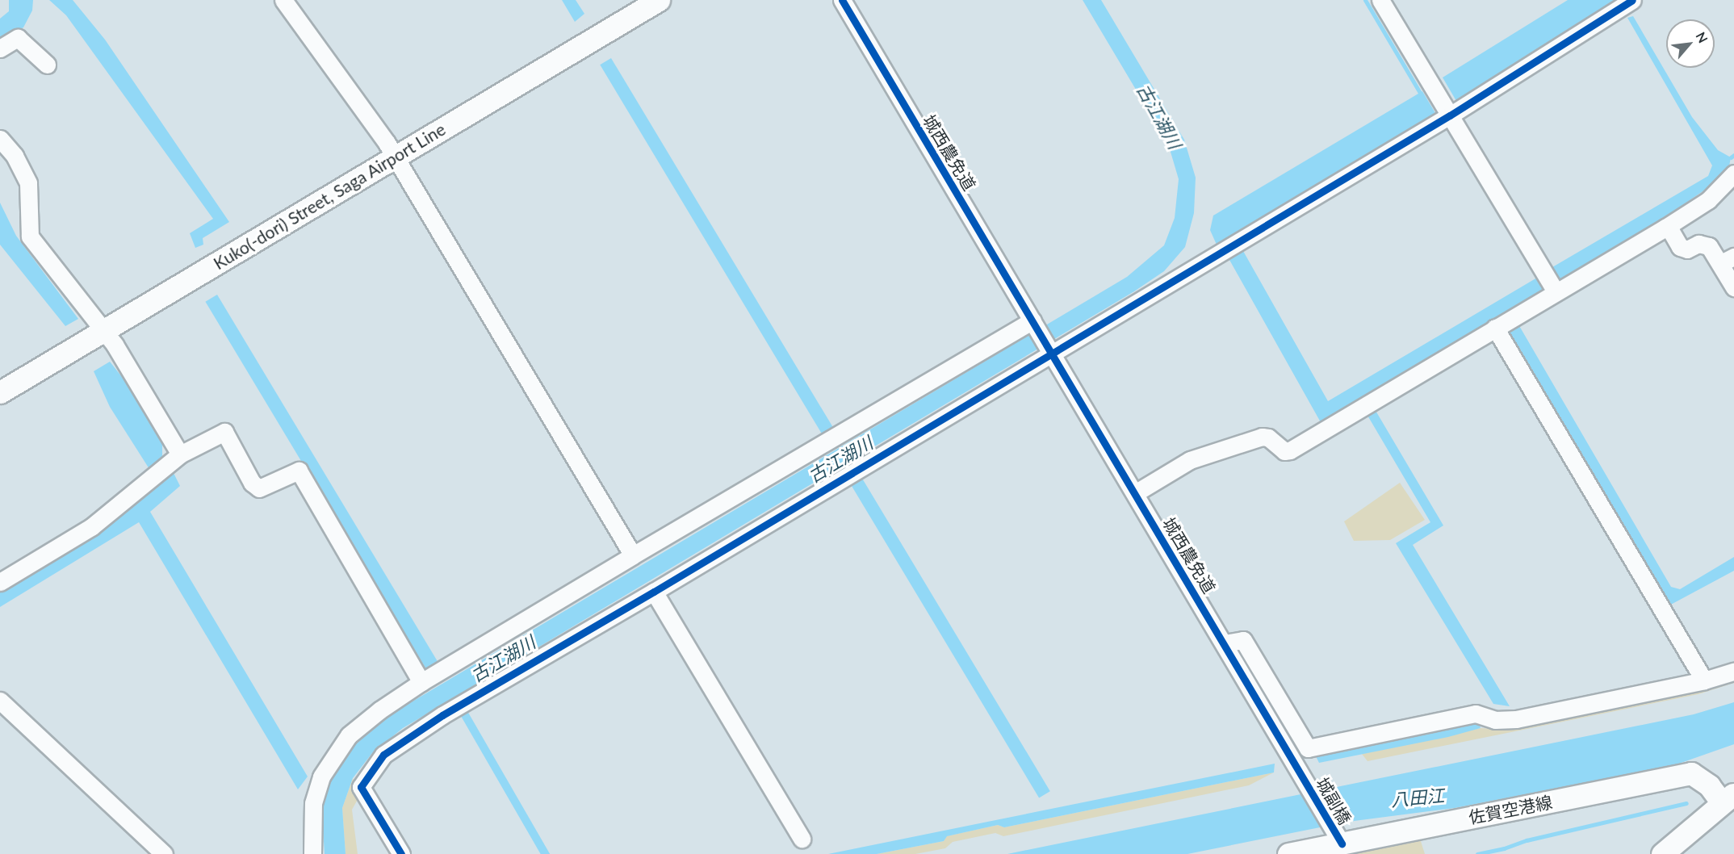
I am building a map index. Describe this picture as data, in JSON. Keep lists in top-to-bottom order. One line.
{"streets":{"main road":["Kuko(-dori) Street, Saga Airport Line","佐賀空港線"],"street":["城西農免道","城副橋"]},"crossings":[["城西農免道","城副橋"],["城副橋","佐賀空港線"]],"water":["古江湖川","八田江"],"north":"top right"}
